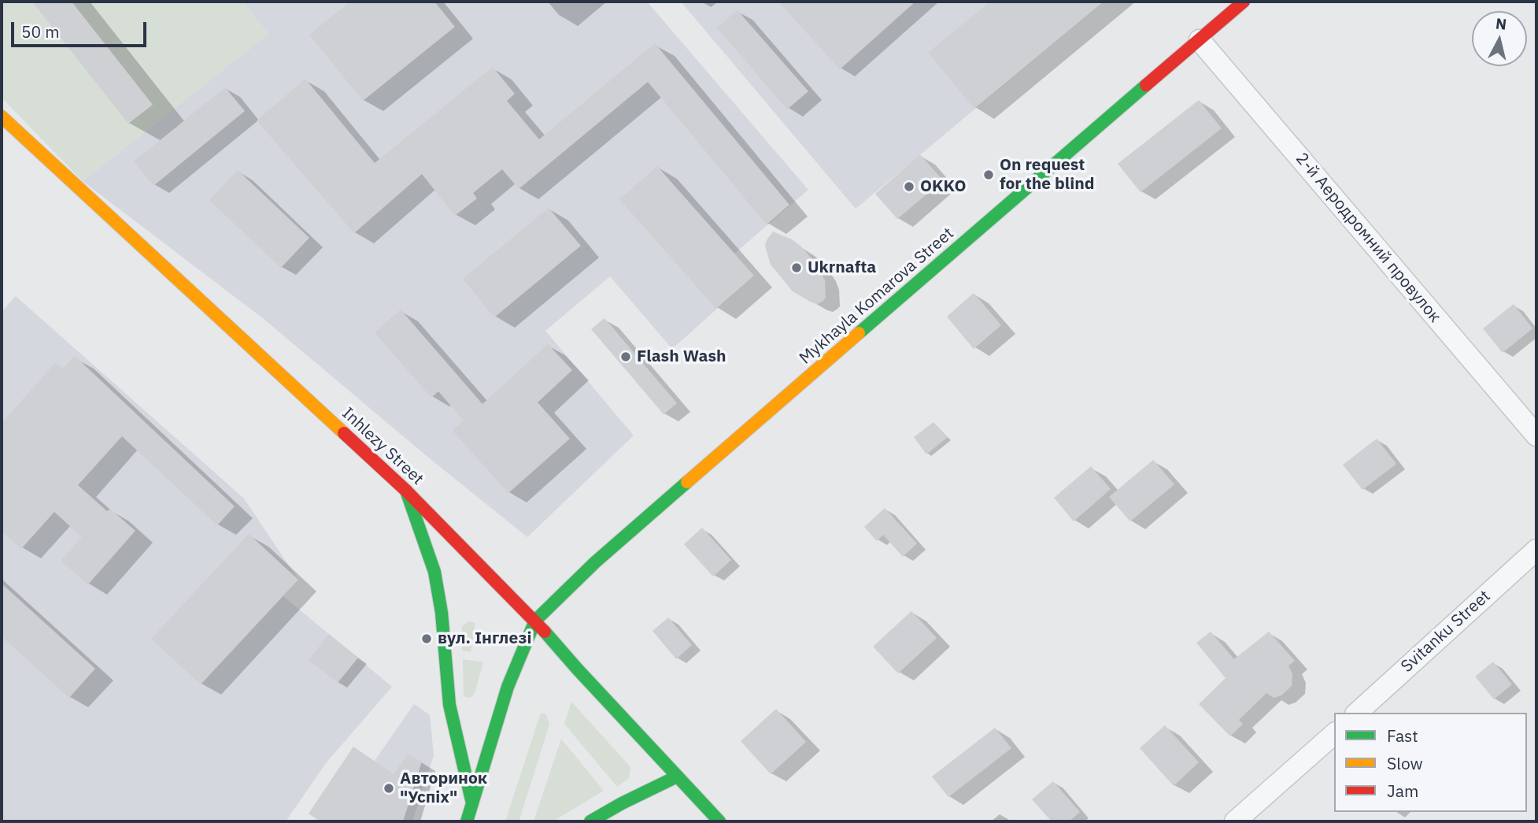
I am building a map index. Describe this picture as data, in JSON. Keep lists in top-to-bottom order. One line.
{"streets":{"main road":["Mykhayla Komarova Street","Inhlezy Street"],"street":["2-й Аеродромний провулок","Svitanku Street"]},"crossings":[["2-й Аеродромний провулок","Mykhayla Komarova Street"],["Mykhayla Komarova Street","Inhlezy Street"]],"places":["On request for the blind","OKKO","Ukrnafta","Flash Wash","вул. Інглезі","Авторинок \"Успіх\""],"legend":["Fast","Slow","Jam"],"scale_bar":"50 m","north":"top"}
